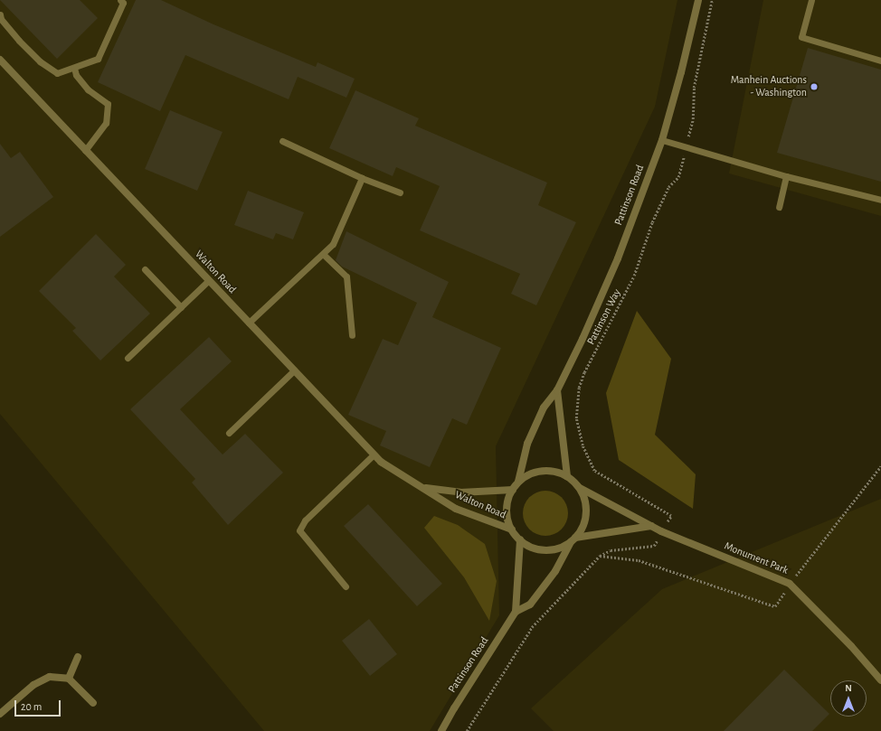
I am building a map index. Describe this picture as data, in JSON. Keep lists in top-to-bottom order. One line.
{"streets":{"street":["Pattinson Road","Walton Road","Monument Park"],"path":["Pattinson Way"]},"crossings":[["Pattinson Road","Walton Road"],["Pattinson Road","Monument Park"],["Walton Road","Monument Park"],["Pattinson Way","Monument Park"]],"places":["Manhein Auctions - Washington"],"scale_bar":"20 m","north":"top"}
